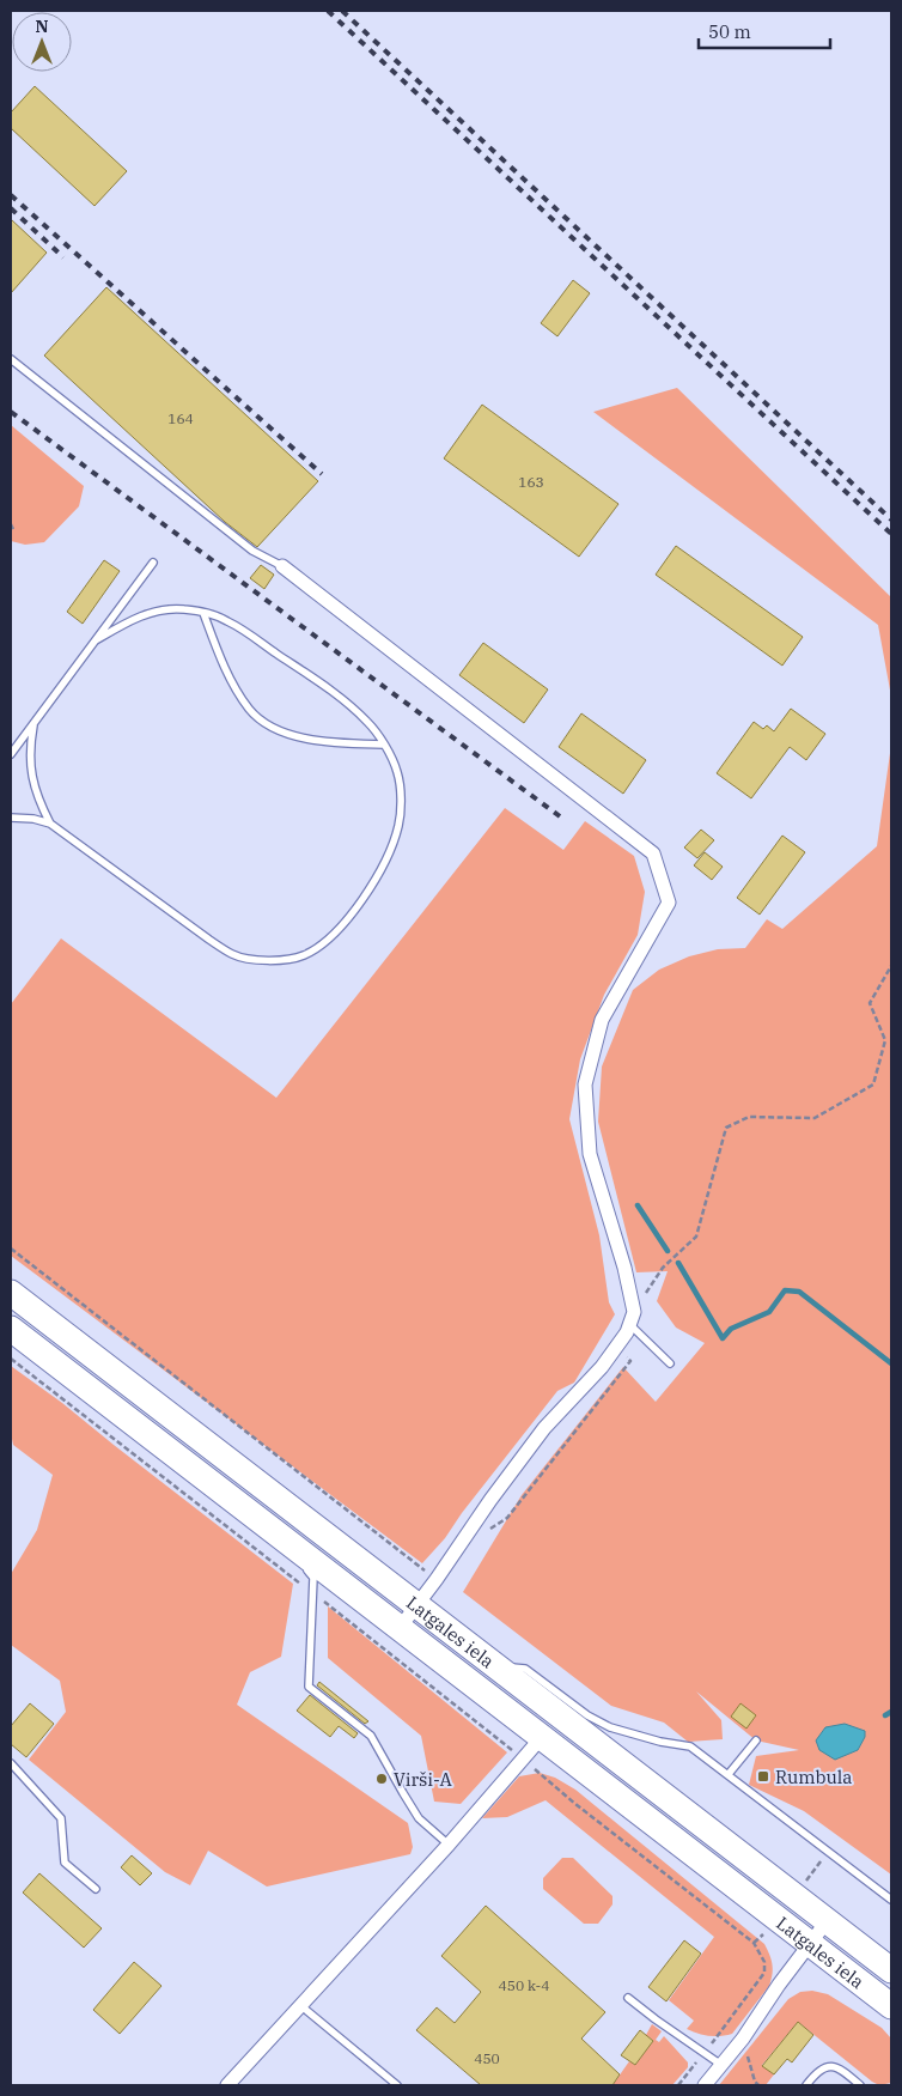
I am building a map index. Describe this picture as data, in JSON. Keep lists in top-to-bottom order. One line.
{"streets":{"highway":["Latgales iela"]},"places":{"transit":["Rumbula"],"other":["Virši-A"]},"house_numbers":["164","163","450 k-4","450"],"scale_bar":"50 m","north":"top"}
